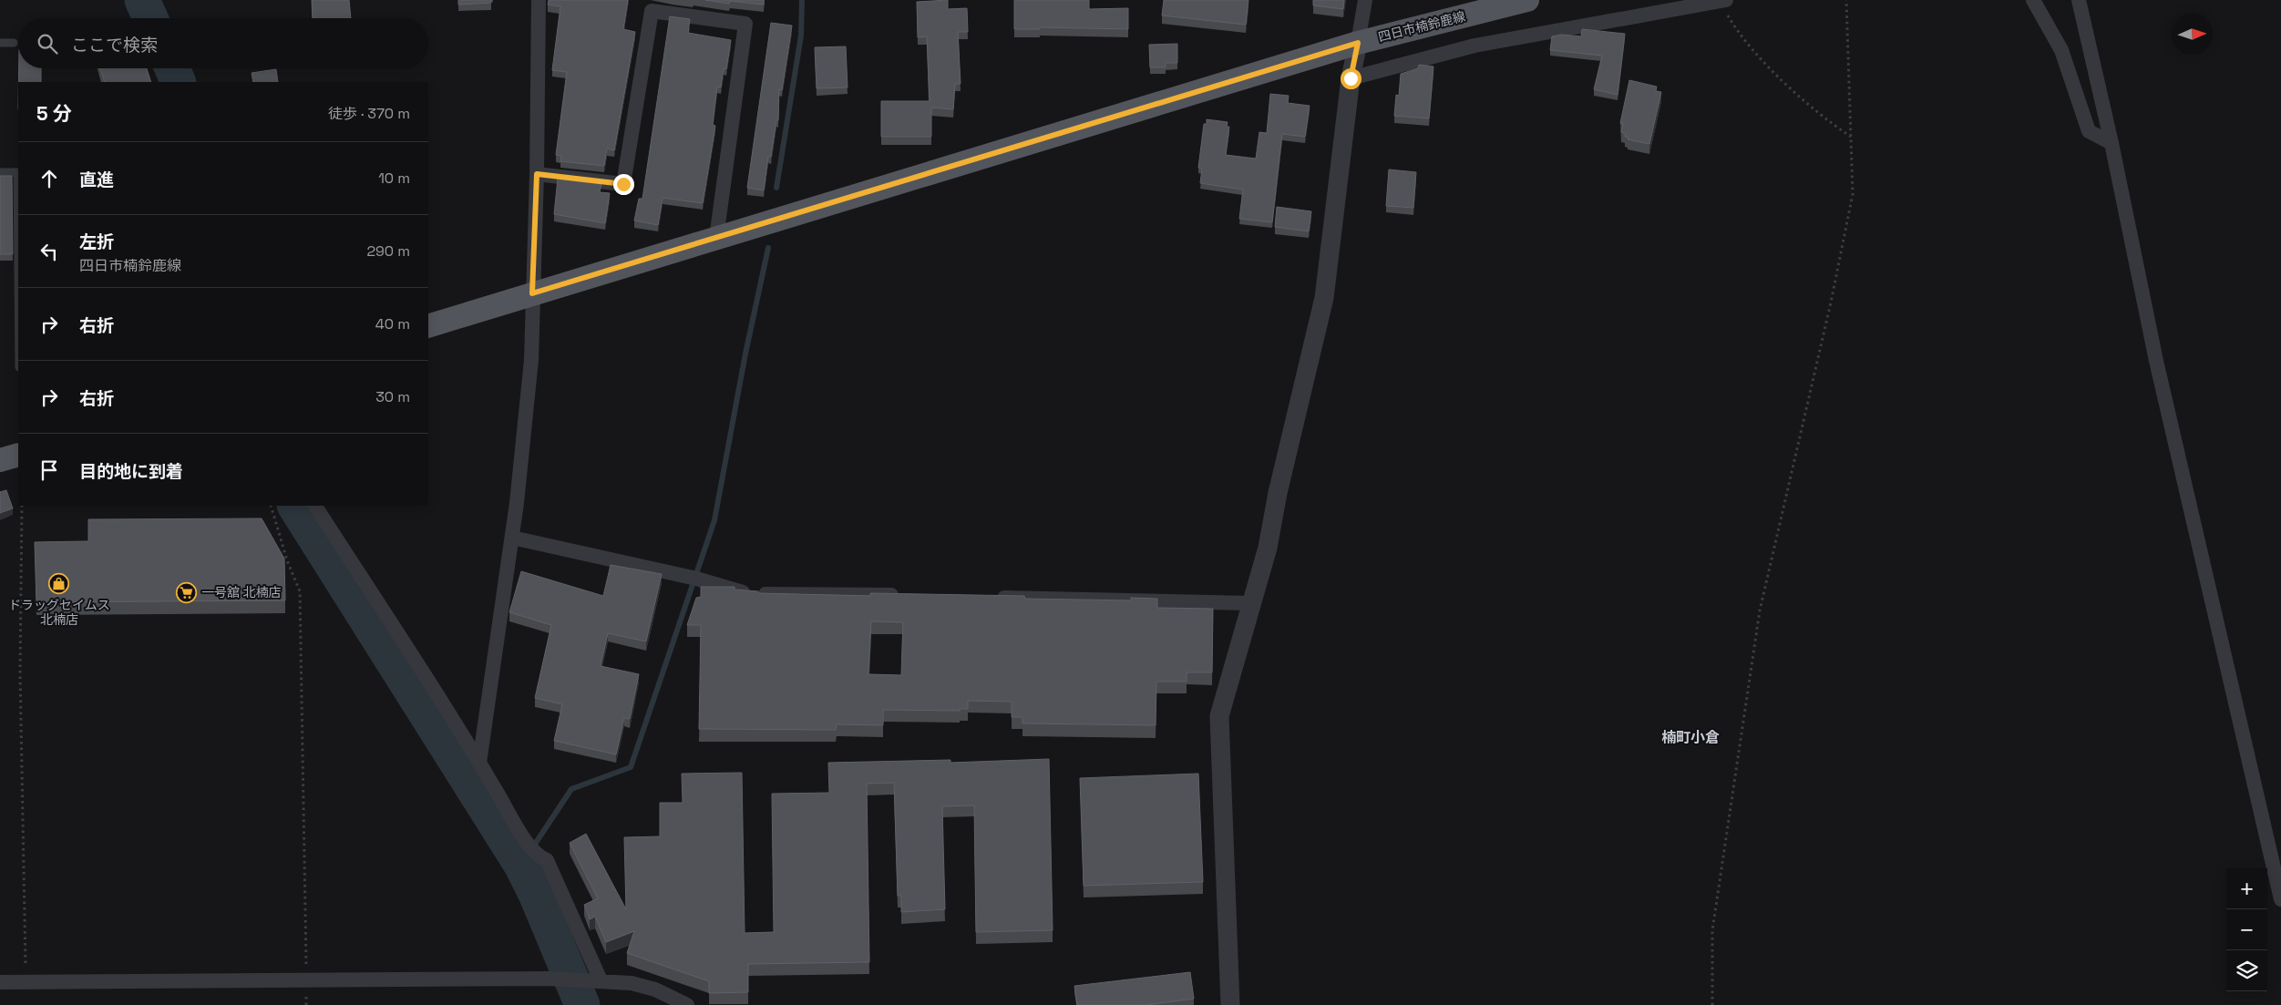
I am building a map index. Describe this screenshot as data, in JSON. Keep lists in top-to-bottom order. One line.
{"streets":{"main road":["四日市楠鈴鹿線"]},"districts":["楠町小倉"],"places":{"shop":["ドラッグセイムス 北楠店"],"supermarket":["一号舘 北楠店"]},"north":"right","page":{"search":"ここで検索","heading":["5 分","徒歩 · 370 m"],"list":[["直進","10 m"],["左折","四日市楠鈴鹿線","290 m"],["右折","40 m"],["右折","30 m"],"目的地に到着"],"map_buttons":["+","−"]}}
